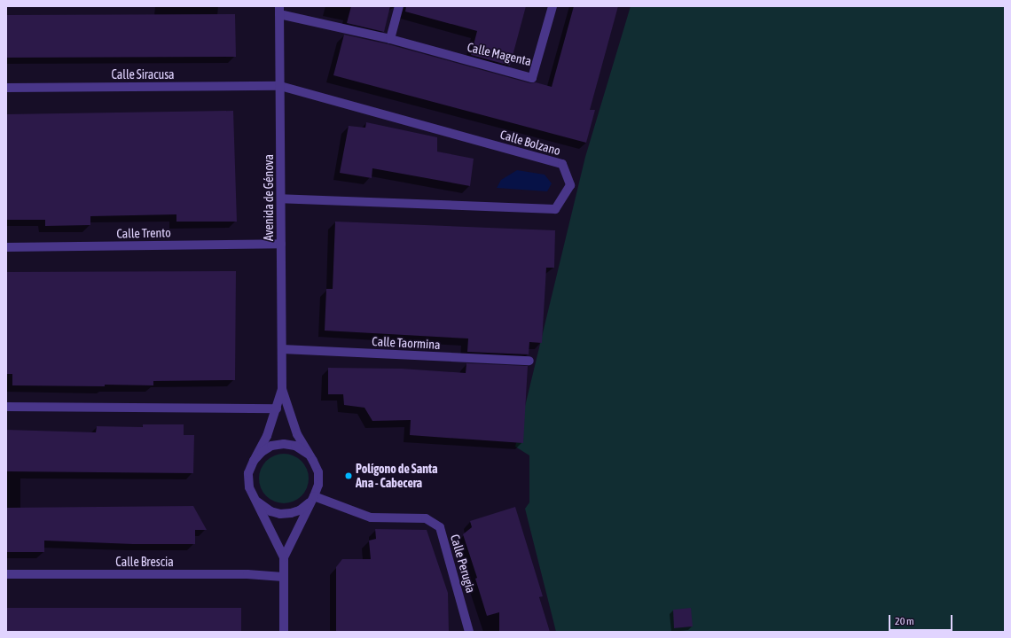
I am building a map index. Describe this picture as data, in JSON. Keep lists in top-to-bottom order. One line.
{"streets":{"street":["Calle Magenta","Calle Siracusa","Calle Bolzano","Avenida de Génova","Calle Trento","Calle Taormina","Calle Brescia","Calle Perugia"]},"crossings":[["Calle Magenta","Avenida de Génova"],["Calle Siracusa","Calle Bolzano"],["Calle Siracusa","Avenida de Génova"],["Calle Bolzano","Avenida de Génova"],["Avenida de Génova","Calle Trento"],["Avenida de Génova","Calle Taormina"],["Avenida de Génova","Calle Brescia"],["Avenida de Génova","Calle Perugia"]],"places":["Polígono de Santa Ana - Cabecera"],"scale_bar":"20 m"}
